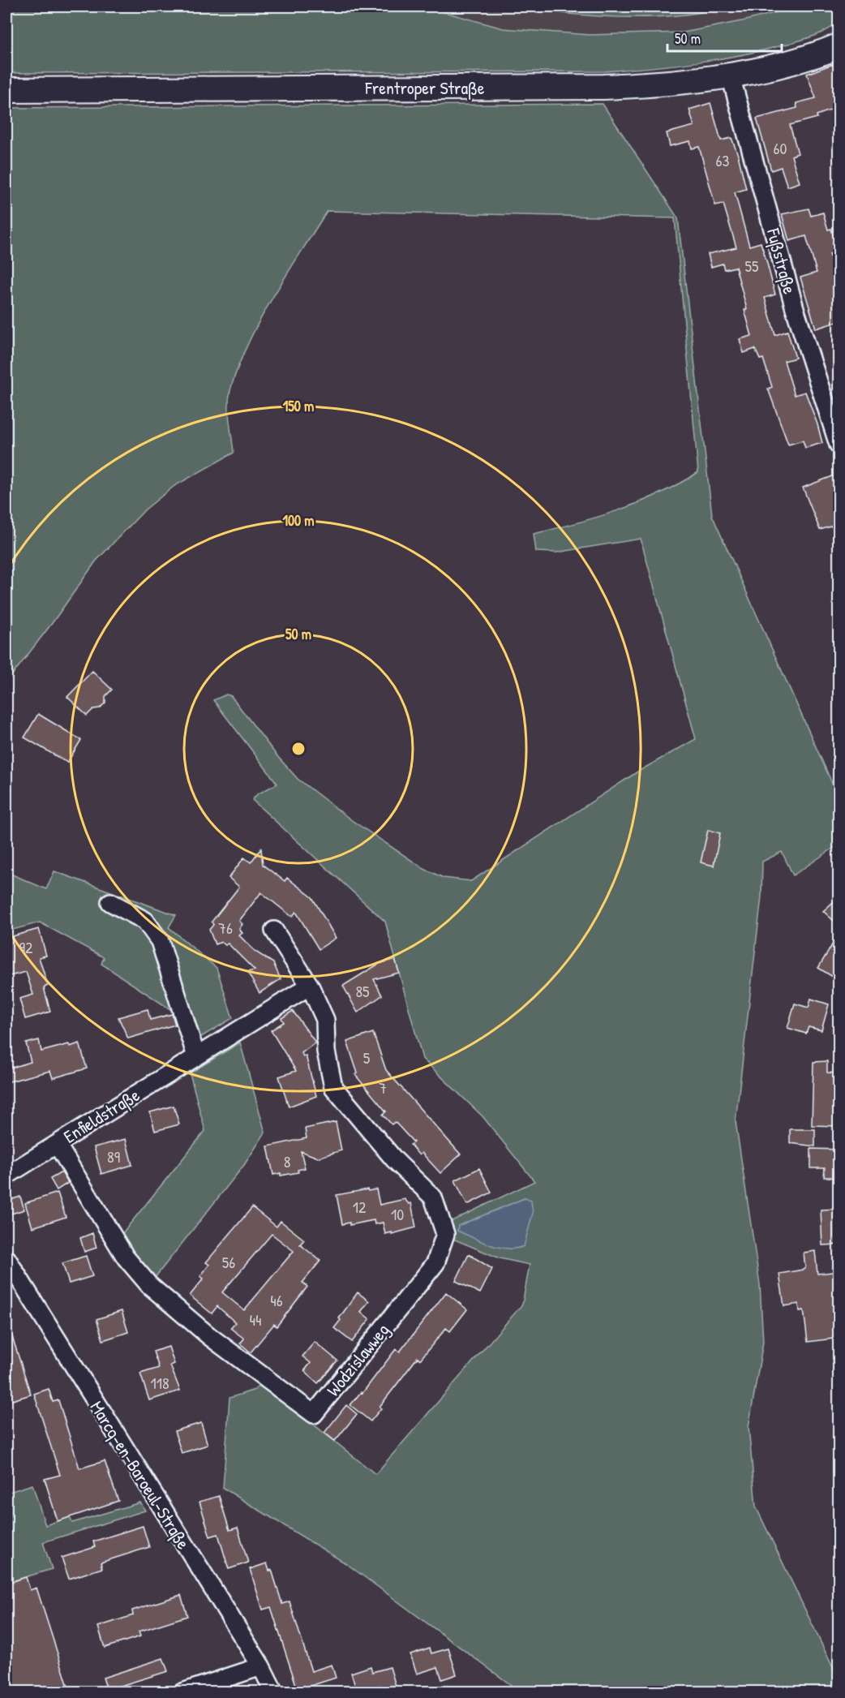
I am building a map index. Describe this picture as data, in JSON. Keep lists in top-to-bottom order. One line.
{"streets":{"main road":["Frentroper Straße"],"street":["Fußstraße","Enfieldstraße","Wodzislawweg","Marcq-en-Baroeul-Straße"]},"crossings":[["Frentroper Straße","Fußstraße"],["Enfieldstraße","Wodzislawweg"]],"house_numbers":["60","63","55","76","92","85","5","7","89","8","12","10","56","46","44","118"],"scale_bar":"50 m","rings":["150 m","100 m","50 m"]}
